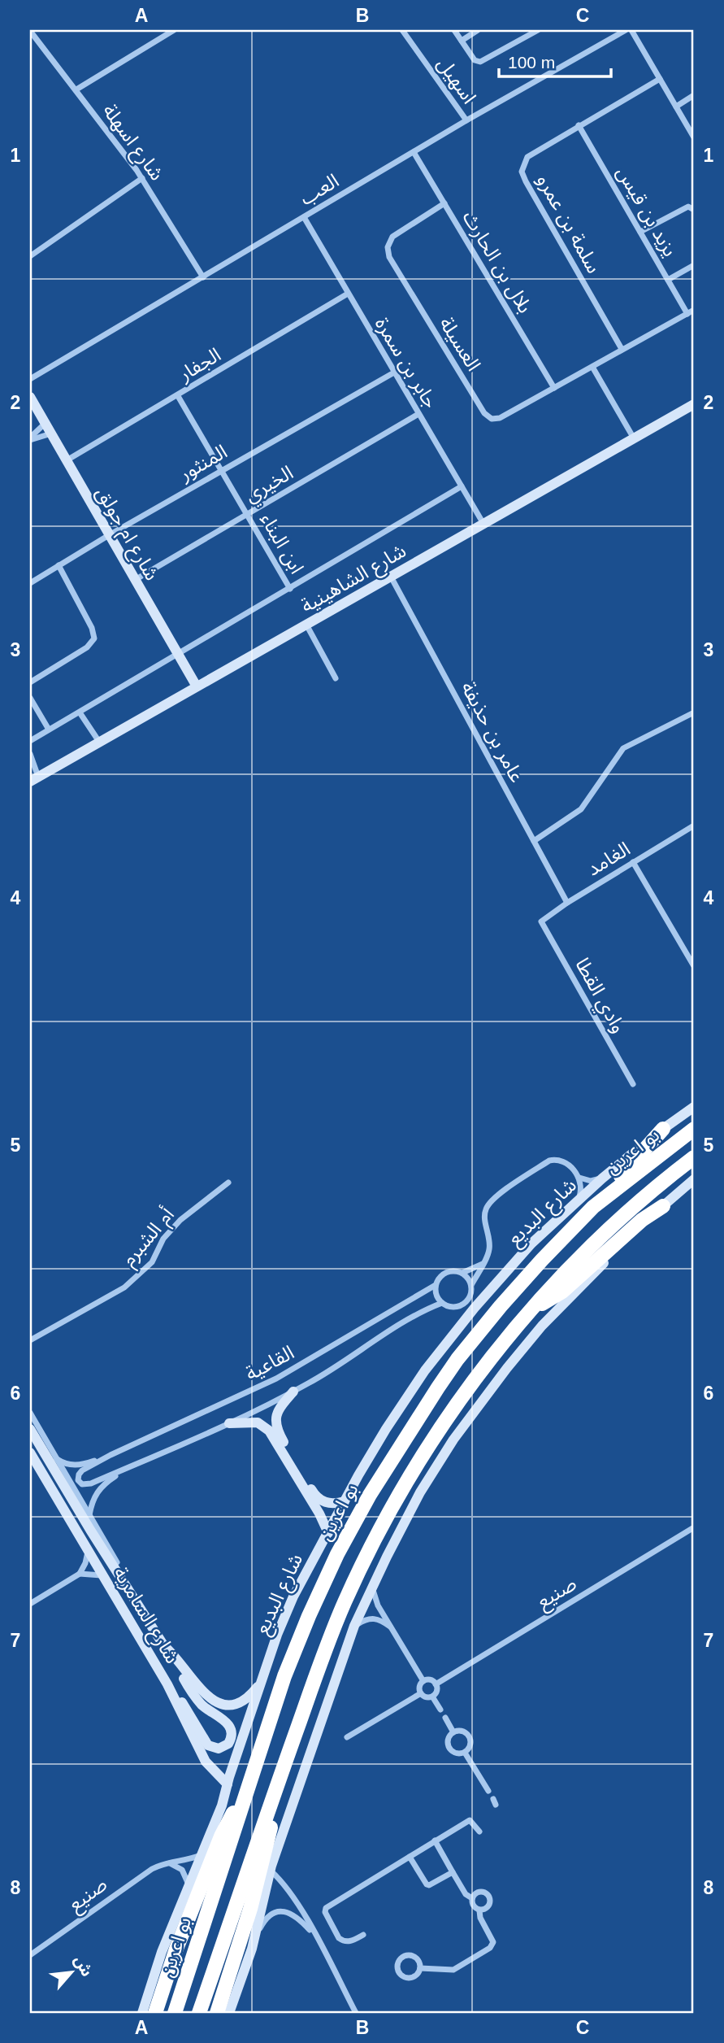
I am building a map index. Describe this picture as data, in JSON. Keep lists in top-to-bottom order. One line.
{"streets":{"highway":["بو اعرين"],"main road":["شارع ام جولق","شارع الشاهينية","شارع البديع","شارع السامرية"],"street":["اسهيل","شارع اسهلة","العب","يزيد بن قيس","سلمة بن عمرو","بلال بن الحارث","العسيلة","جابر بن سمرة","الجفار","المنثور","الخيري","ابن البناء","عامر بن حذيفة","الغامد","وادي القطا","أم الشبرم","القاعية","صنيع"]},"crossings":[["اسهيل","العب"],["شارع اسهلة","العب"],["العب","بلال بن الحارث"],["العب","جابر بن سمرة"],["يزيد بن قيس","سلمة بن عمرو"],["يزيد بن قيس","العسيلة"],["سلمة بن عمرو","العسيلة"],["بلال بن الحارث","العسيلة"],["جابر بن سمرة","الجفار"],["جابر بن سمرة","المنثور"],["جابر بن سمرة","الخيري"],["جابر بن سمرة","شارع الشاهينية"],["الجفار","شارع ام جولق"],["الجفار","ابن البناء"],["المنثور","شارع ام جولق"],["المنثور","ابن البناء"],["الخيري","شارع ام جولق"],["الخيري","ابن البناء"],["شارع ام جولق","شارع الشاهينية"],["ابن البناء","شارع الشاهينية"],["شارع الشاهينية","عامر بن حذيفة"],["عامر بن حذيفة","الغامد"],["الغامد","وادي القطا"],["شارع البديع","صنيع"],["شارع البديع","شارع السامرية"],["القاعية","شارع السامرية"]],"scale_bar":"100 m","north":"top right","grid":{"columns":["A","B","C"],"rows":["1","2","3","4","5","6","7","8"]}}
